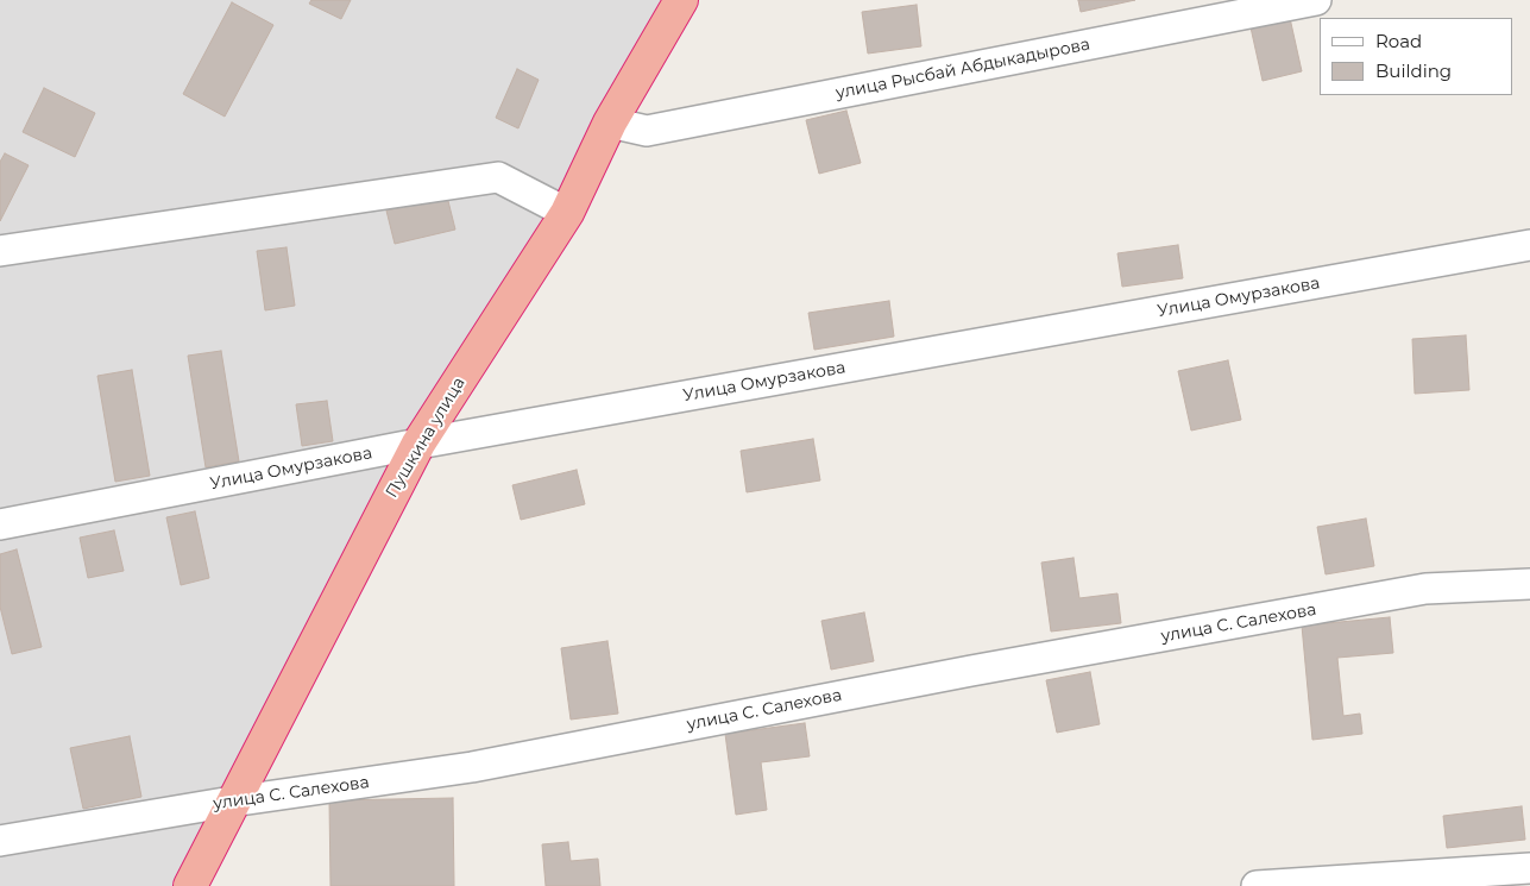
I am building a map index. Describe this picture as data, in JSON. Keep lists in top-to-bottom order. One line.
{"streets":{"highway":["Пушкина улица"],"street":["улица Рысбай Абдыкадырова","Улица Омурзакова","улица С. Салехова"]},"crossings":[["улица Рысбай Абдыкадырова","Пушкина улица"],["Улица Омурзакова","Пушкина улица"],["Пушкина улица","улица С. Салехова"]],"legend":["Road","Building"]}
